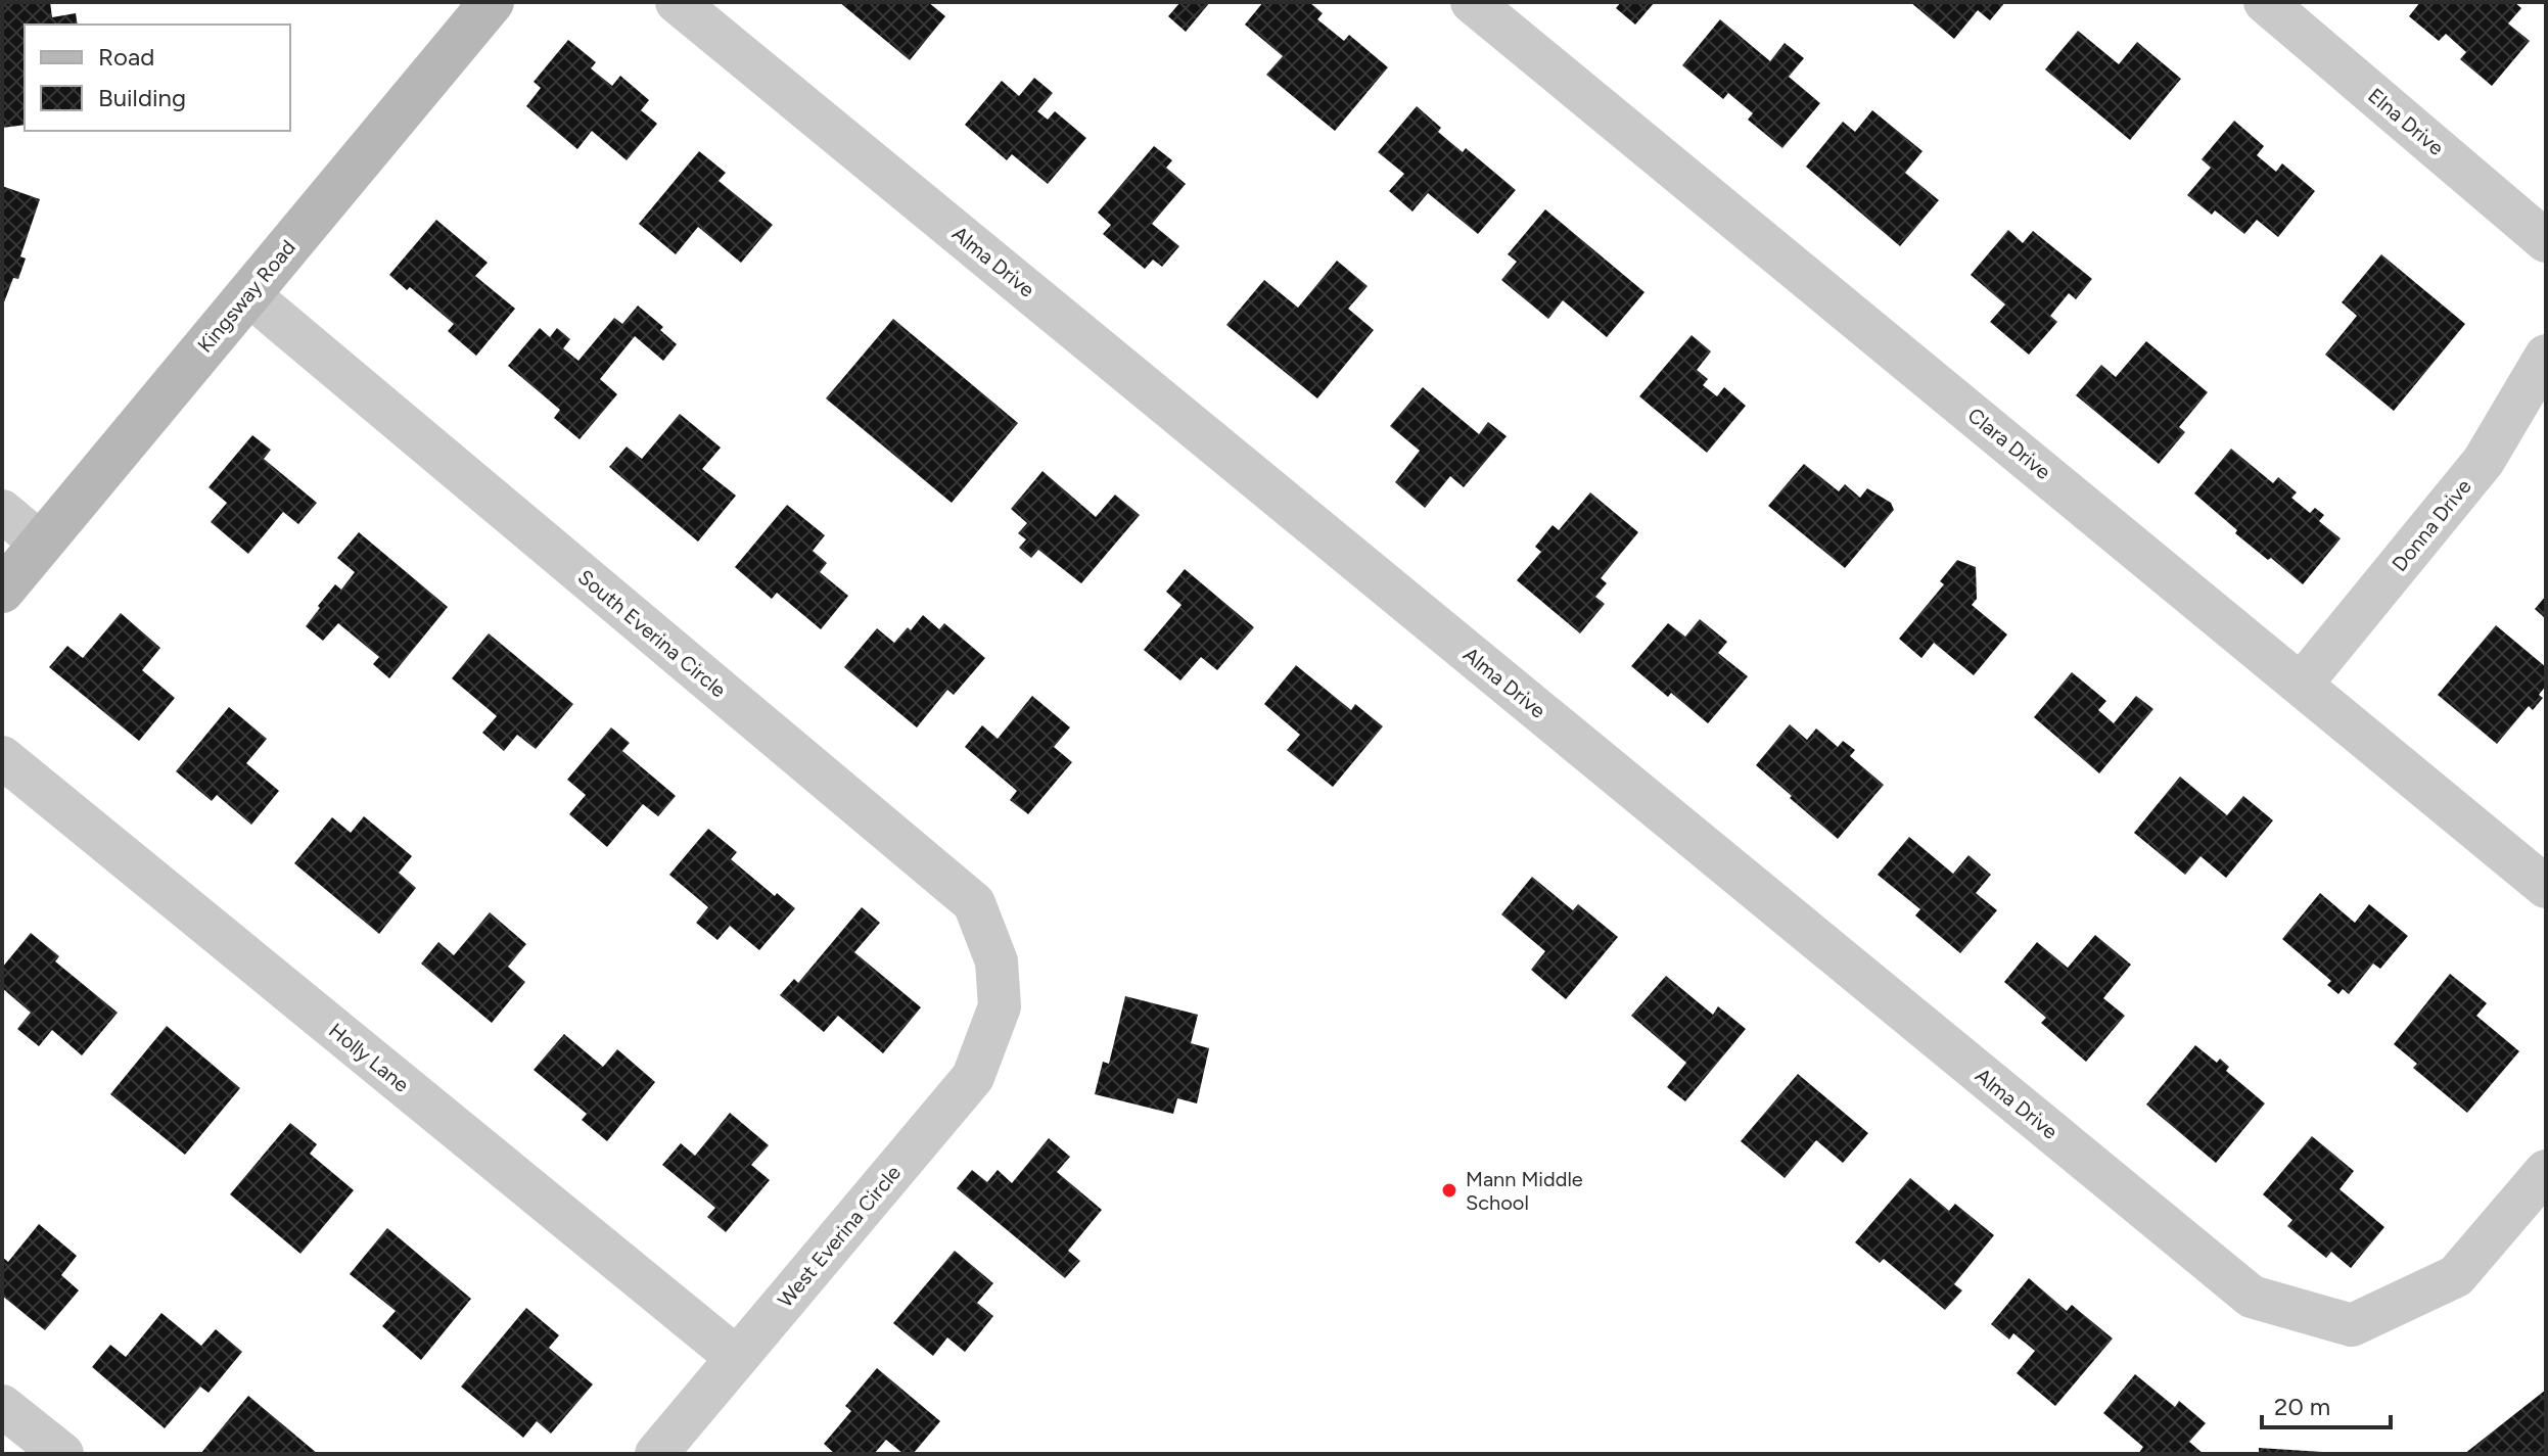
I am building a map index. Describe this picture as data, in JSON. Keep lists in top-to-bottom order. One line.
{"streets":{"street":["Elna Drive","Alma Drive","Kingsway Road","Clara Drive","Donna Drive","South Everina Circle","Holly Lane","West Everina Circle"]},"crossings":[["Kingsway Road","South Everina Circle"],["Clara Drive","Donna Drive"],["South Everina Circle","West Everina Circle"],["Holly Lane","West Everina Circle"]],"places":["Mann Middle School"],"legend":["Road","Building"],"scale_bar":"20 m"}
